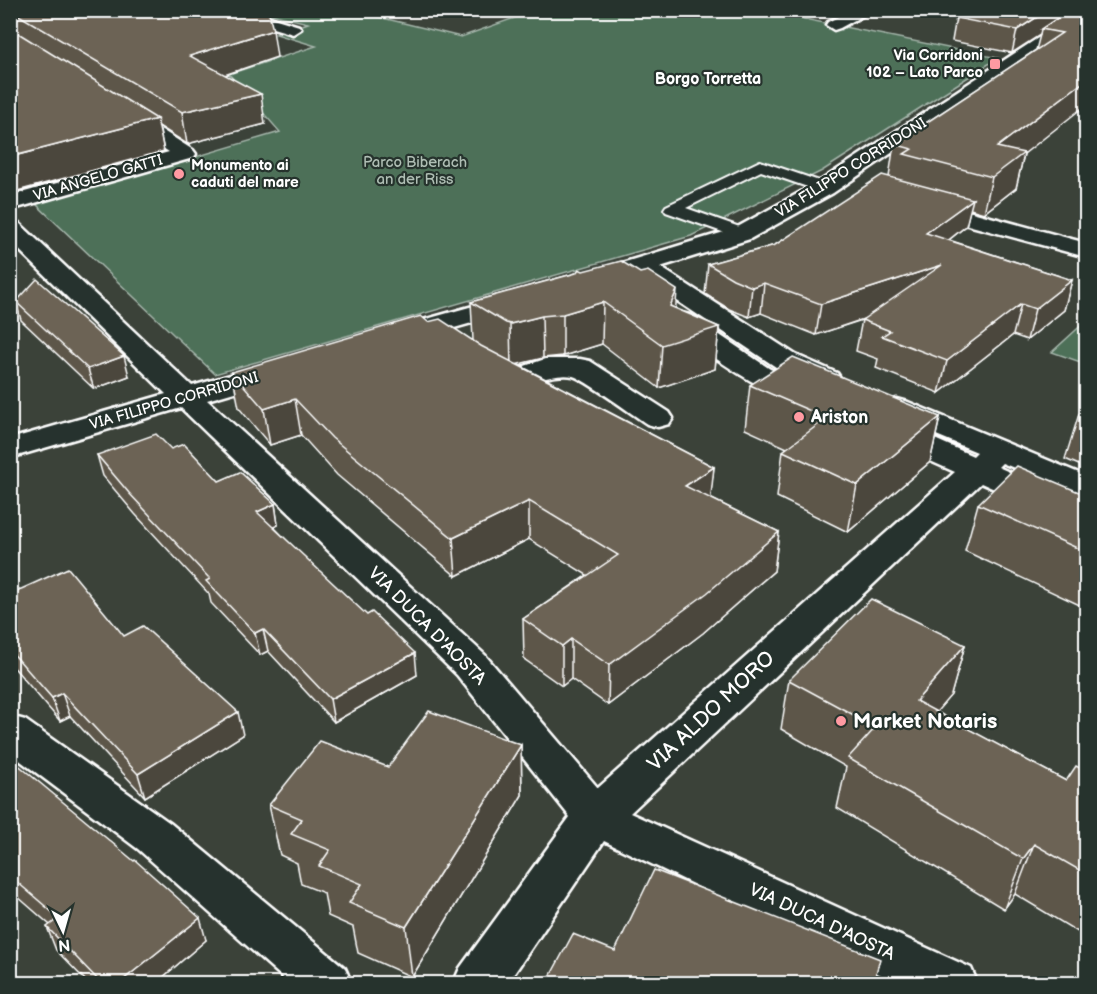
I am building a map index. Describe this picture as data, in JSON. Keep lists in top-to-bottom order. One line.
{"streets":{"street":["VIA FILIPPO CORRIDONI","VIA ANGELO GATTI","VIA DUCA D'AOSTA","VIA ALDO MORO"]},"crossings":[["VIA FILIPPO CORRIDONI","VIA DUCA D'AOSTA"],["VIA DUCA D'AOSTA","VIA ALDO MORO"]],"districts":["Borgo Torretta"],"parks":["Parco Biberach an der Riss"],"places":{"transit":["Via Corridoni 102 – Lato Parco"],"other":["Monumento ai caduti del mare","Ariston","Market Notaris"]},"north":"bottom"}
